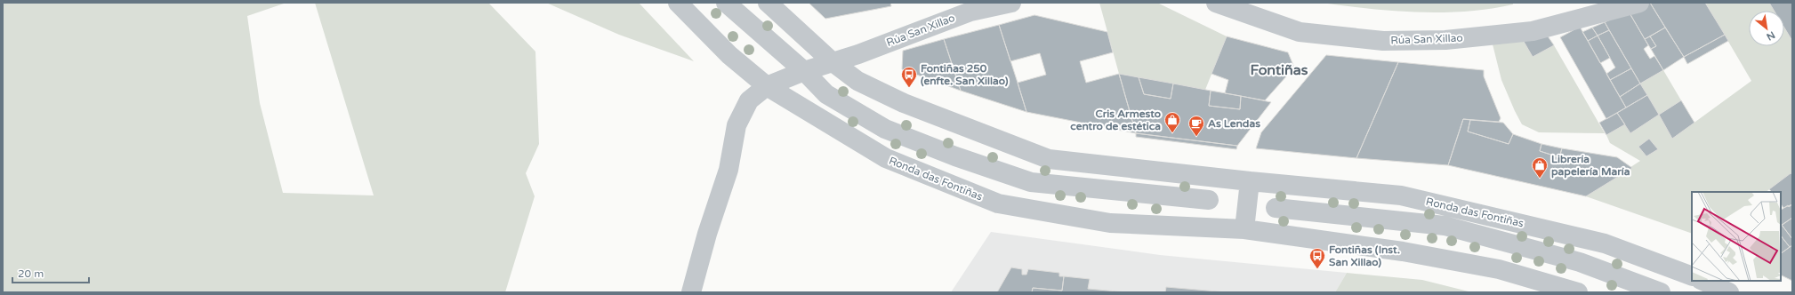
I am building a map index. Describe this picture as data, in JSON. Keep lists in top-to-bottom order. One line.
{"streets":{"street":["Rúa San Xillao","Ronda das Fontiñas"]},"crossings":[["Rúa San Xillao","Ronda das Fontiñas"]],"districts":["Fontiñas"],"places":{"bus stop":["Fontiñas 250 (enfte. San Xillao)","Fontiñas (Inst. San Xillao)"],"shop":["Cris Armesto centro de estética","Librería papelería María"],"cafe":["As Lendas"]},"scale_bar":"20 m","north":"bottom right"}
